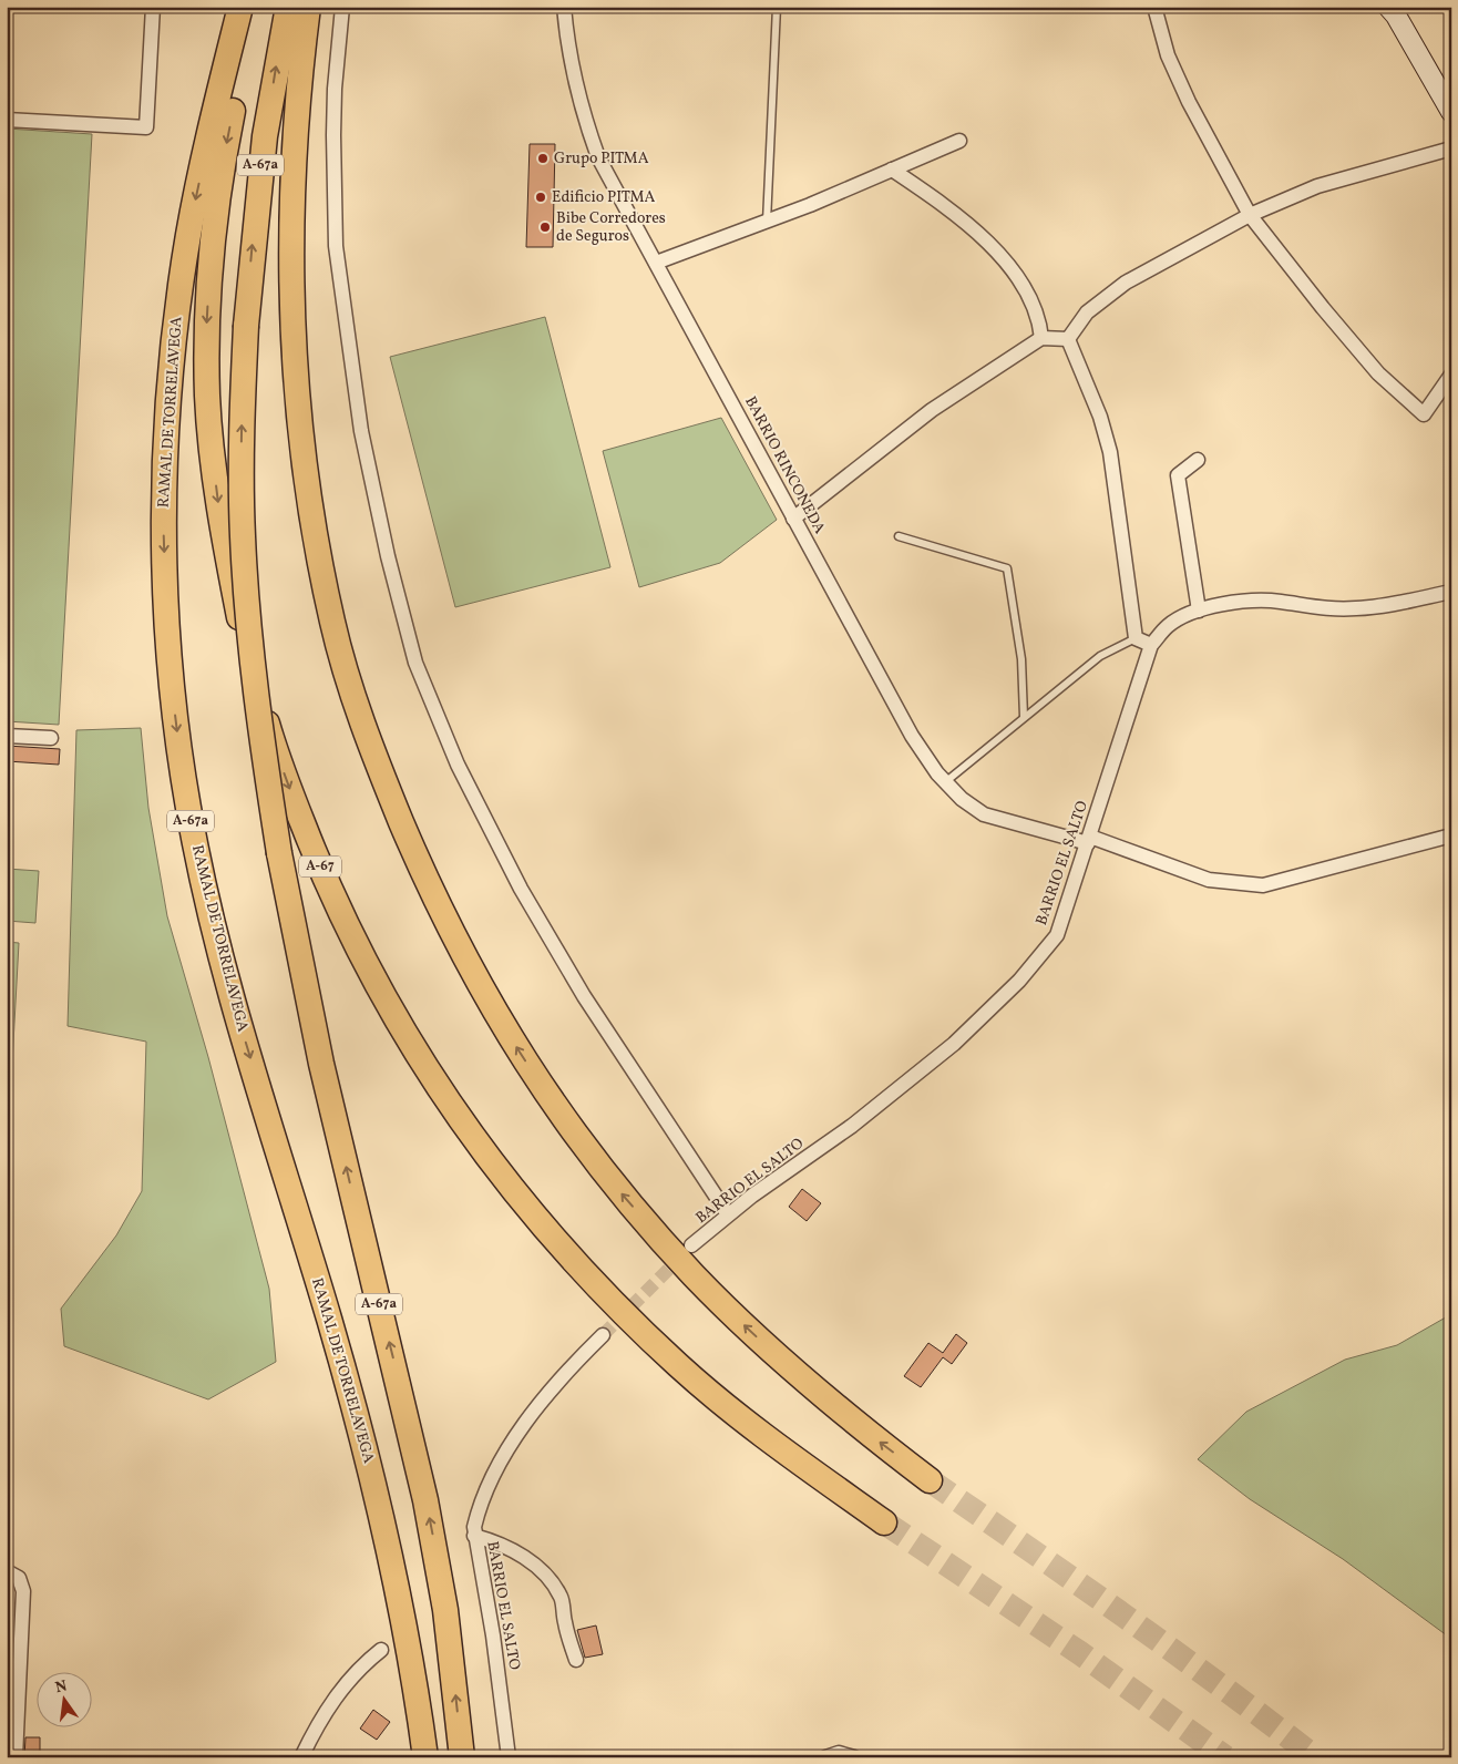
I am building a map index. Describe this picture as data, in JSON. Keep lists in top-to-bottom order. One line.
{"streets":{"highway":["A-67a","RAMAL DE TORRELAVEGA","A-67"],"street":["BARRIO RINCONEDA","BARRIO EL SALTO"]},"crossings":[["BARRIO RINCONEDA","BARRIO EL SALTO"]],"places":["Grupo PITMA","Edificio PITMA","Bibe Corredores de Seguros"],"north":"top"}
